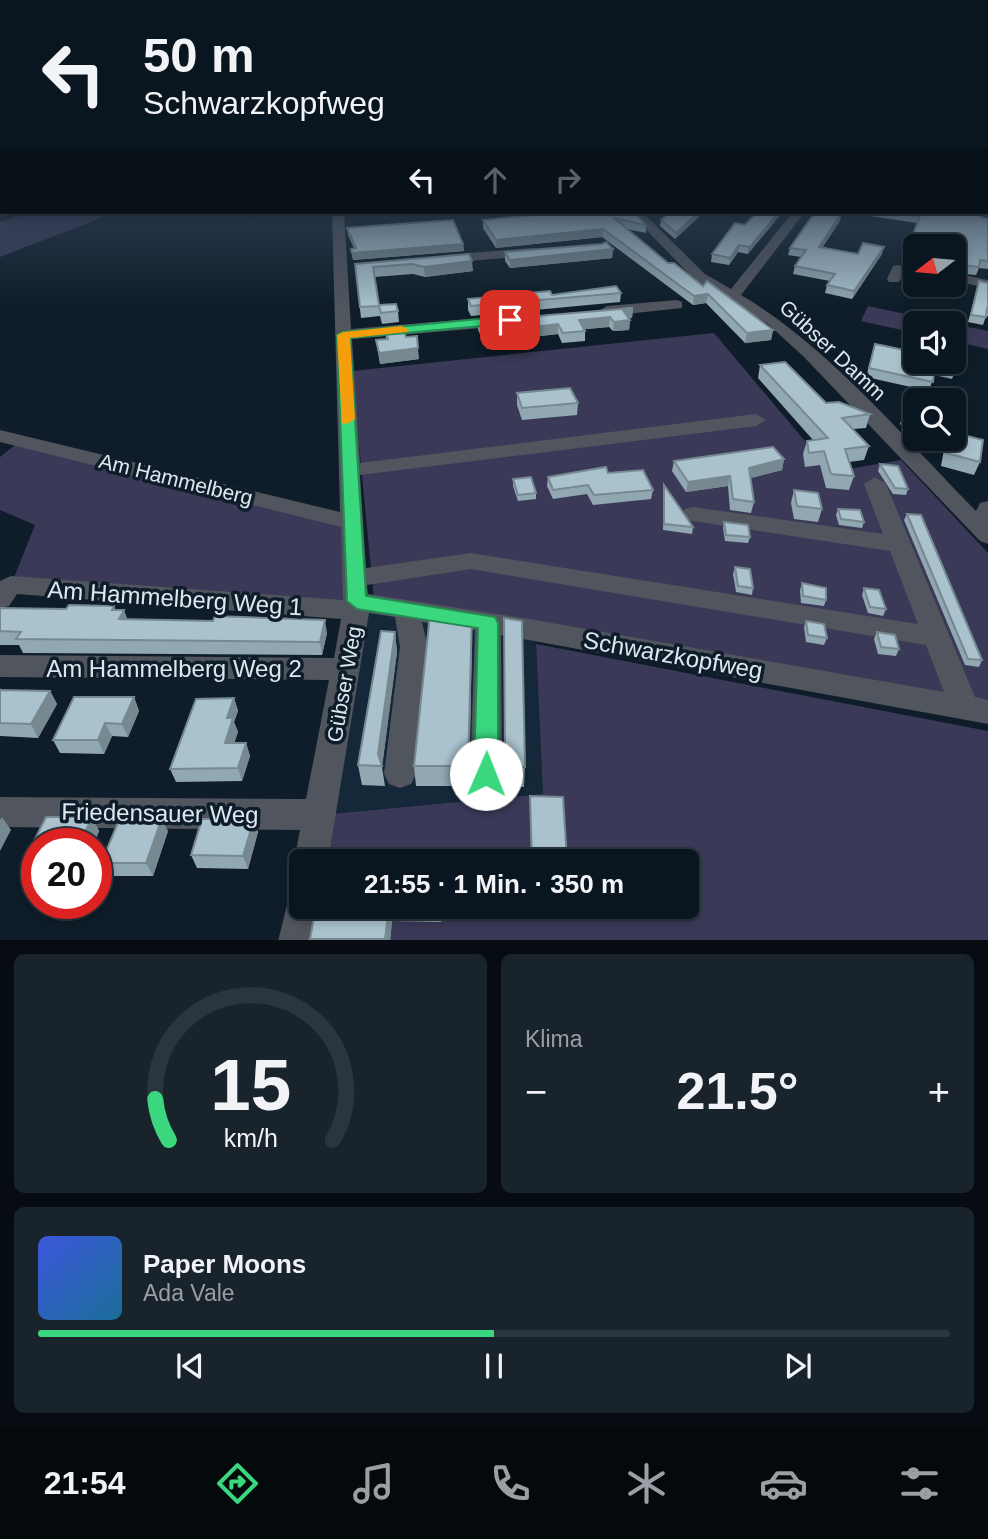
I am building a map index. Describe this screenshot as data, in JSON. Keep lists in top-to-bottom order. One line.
{"streets":{"street":["Gübser Damm","Am Hammelberg","Am Hammelberg Weg 1","Schwarzkopfweg","Am Hammelberg Weg 2","Gübser Weg","Friedensauer Weg"]},"crossings":[["Am Hammelberg","Gübser Weg"],["Am Hammelberg Weg 1","Schwarzkopfweg"],["Am Hammelberg Weg 1","Gübser Weg"],["Schwarzkopfweg","Gübser Weg"],["Am Hammelberg Weg 2","Gübser Weg"],["Gübser Weg","Friedensauer Weg"]],"north":"left","page":{"turn":["50 m","Schwarzkopfweg"],"limit":"20","trip":"21:55 · 1 Min. · 350 m","tile":"Klima","heat":["−","21.5°","+"],"song":["Paper Moons","Ada Vale"],"tabs":"21:54","gauge":["15","km/h"]}}
